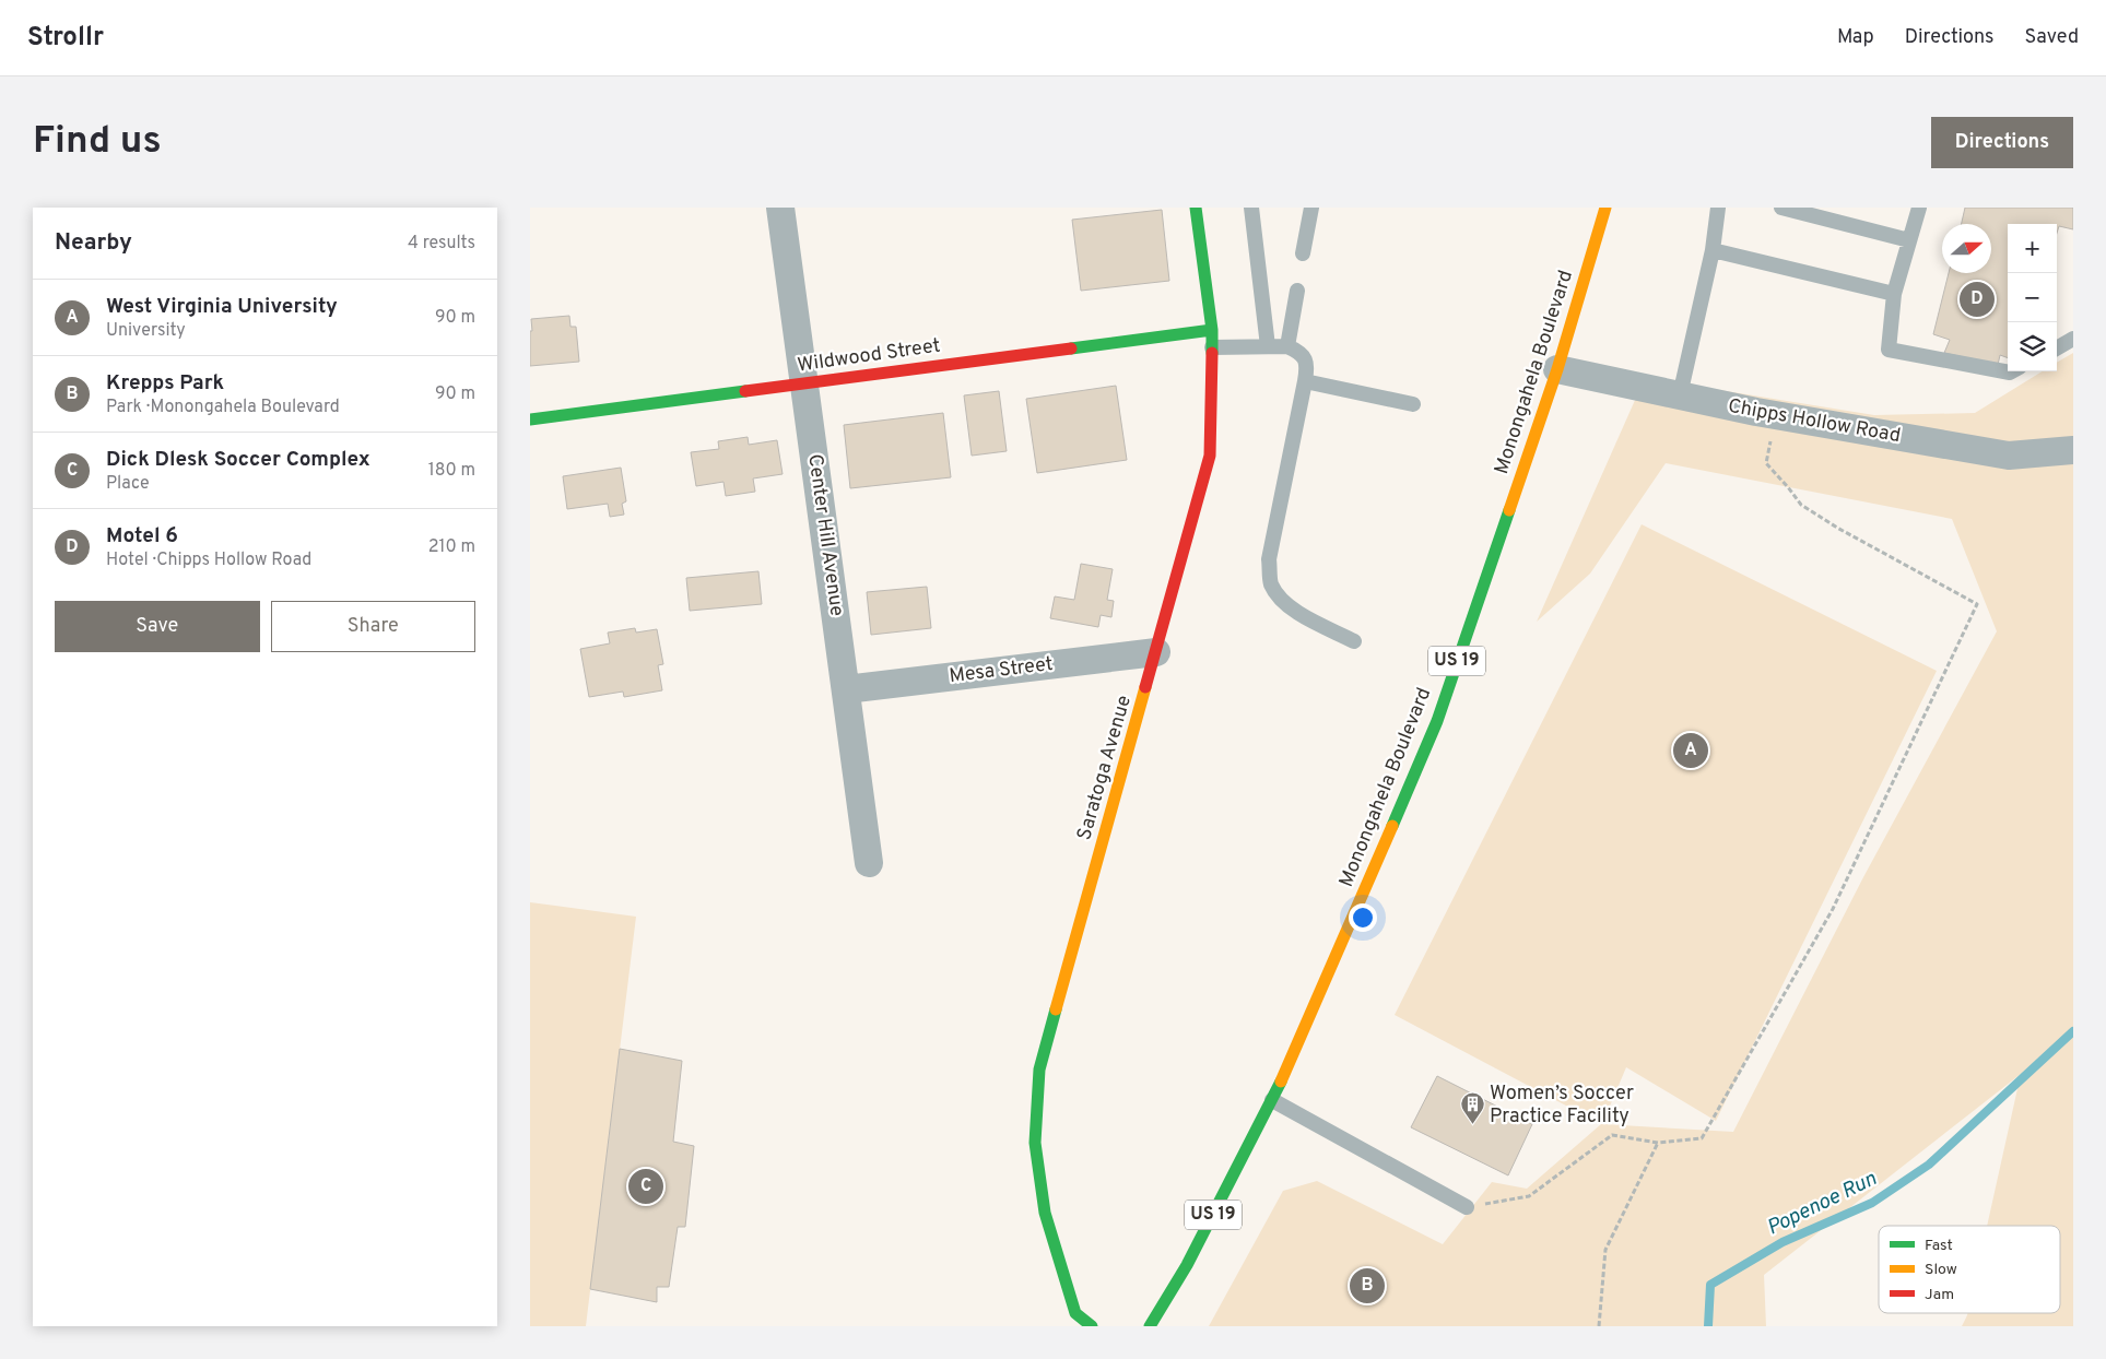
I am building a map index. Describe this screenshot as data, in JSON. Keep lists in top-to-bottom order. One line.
{"streets":{"street":["Wildwood Street","Monongahela Boulevard","Chipps Hollow Road","Center Hill Avenue","US 19","Mesa Street","Saratoga Avenue"]},"crossings":[["Wildwood Street","Center Hill Avenue"],["Wildwood Street","Saratoga Avenue"],["Monongahela Boulevard","Chipps Hollow Road"],["Center Hill Avenue","Mesa Street"],["Mesa Street","Saratoga Avenue"]],"water":["Popenoe Run"],"places":{"building":["Women’s Soccer Practice Facility"]},"legend":["Fast","Slow","Jam"],"north":"right","page":{"header":"Strollr","nav":["Map","Directions","Saved"],"buttons":["Directions",["Save","Share"]],"title":"Find us","heading":["Nearby","4 results"],"map_buttons":["+","−"],"list":[{"mark":"A","name":"West Virginia University","note":"University","value":"90 m"},{"mark":"B","name":"Krepps Park","note":"Park · Monongahela Boulevard","value":"90 m"},{"mark":"C","name":"Dick Dlesk Soccer Complex","note":"Place","value":"180 m"},{"mark":"D","name":"Motel 6","note":"Hotel · Chipps Hollow Road","value":"210 m"}],"pins":["D","A","C","B"]}}
